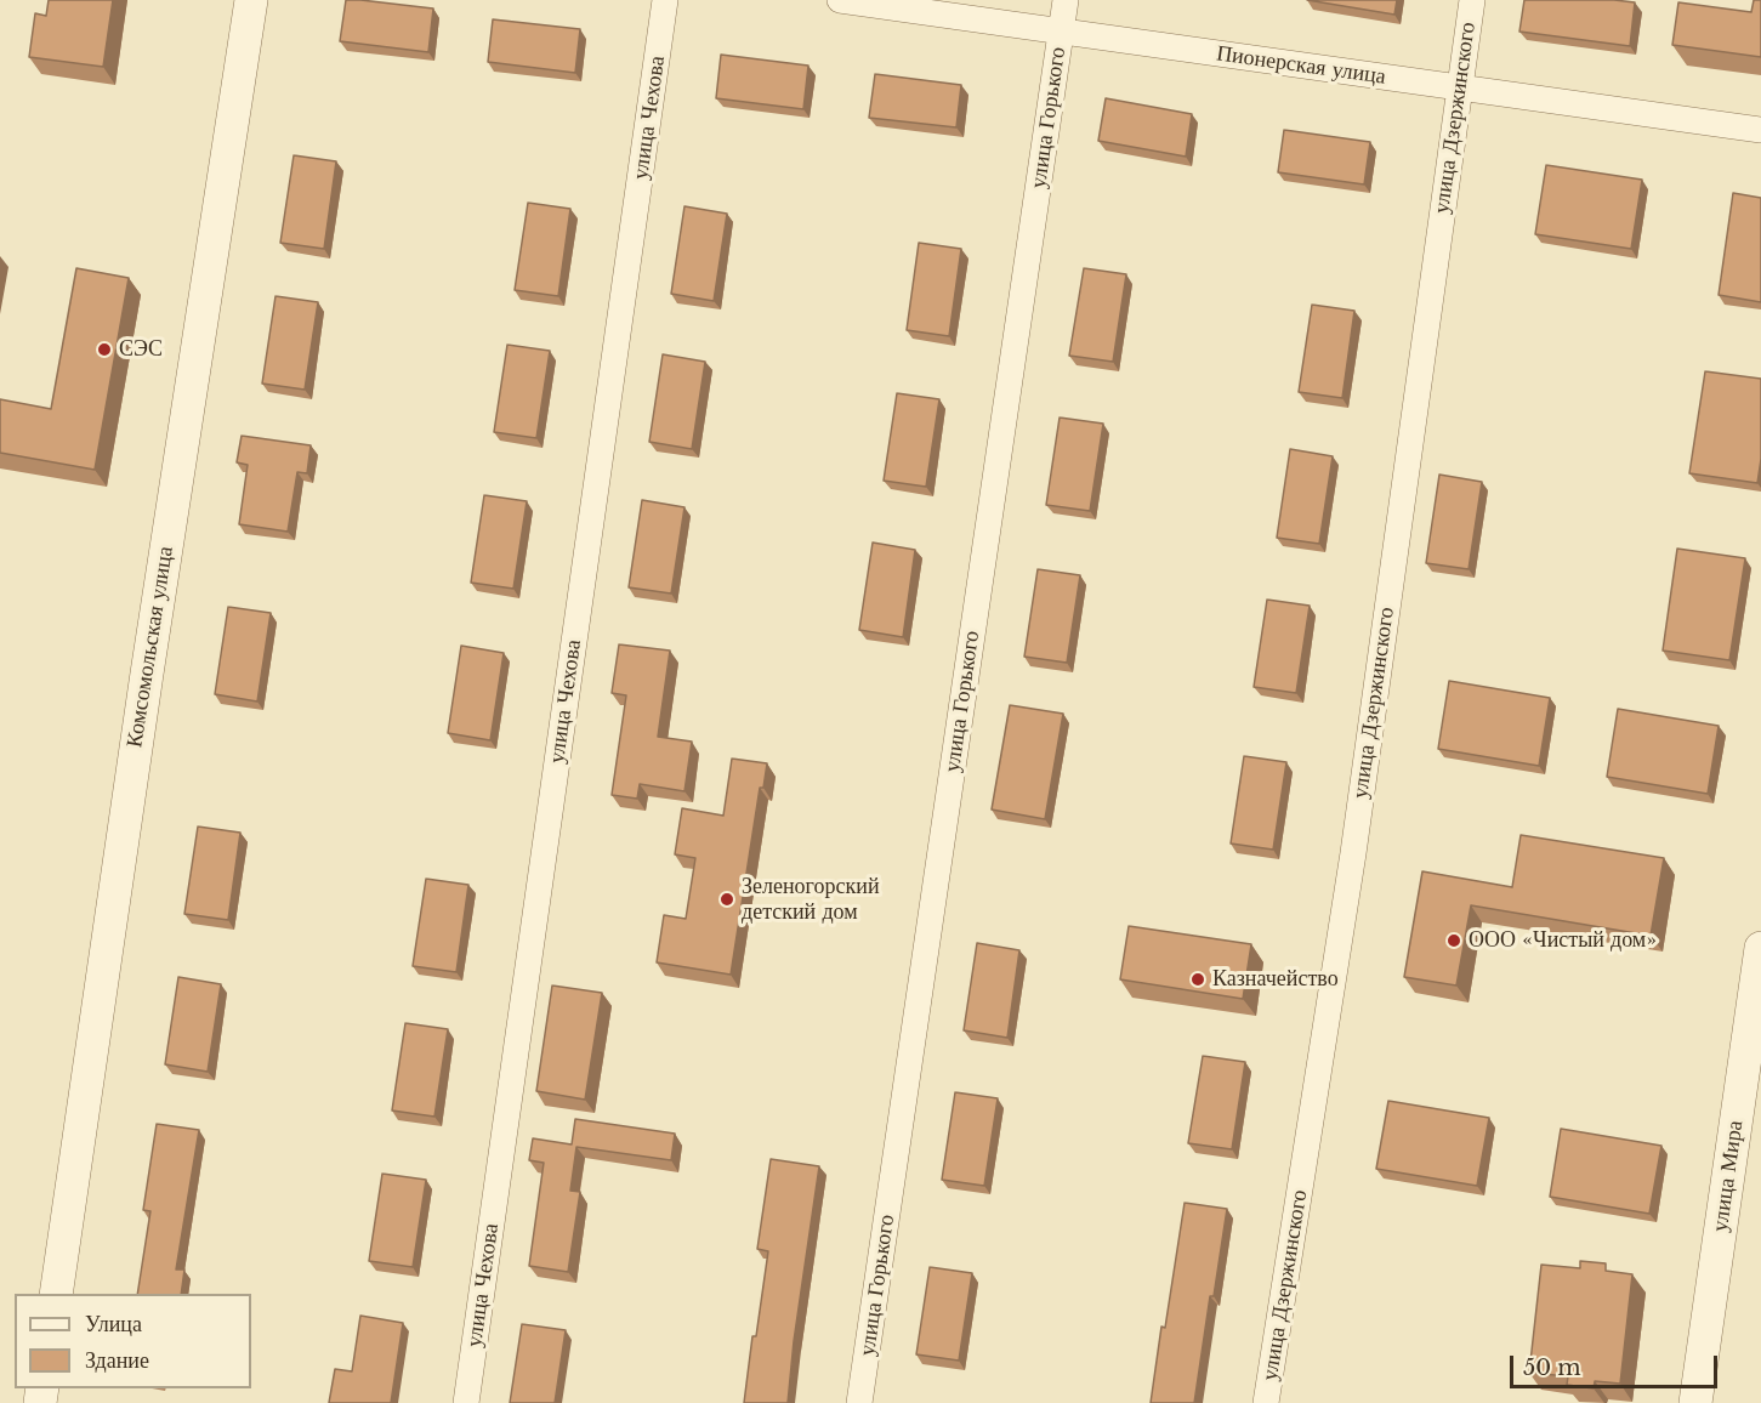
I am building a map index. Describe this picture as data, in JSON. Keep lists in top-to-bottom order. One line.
{"streets":{"street":["Пионерская улица","улица Чехова","улица Горького","улица Дзержинского","Комсомольская улица","улица Мира"]},"crossings":[["Пионерская улица","улица Горького"],["Пионерская улица","улица Дзержинского"]],"places":["СЭС","Зеленогорский детский дом","ООО «Чистый дом»","Казначейство"],"legend":["Улица","Здание"],"scale_bar":"50 m"}
